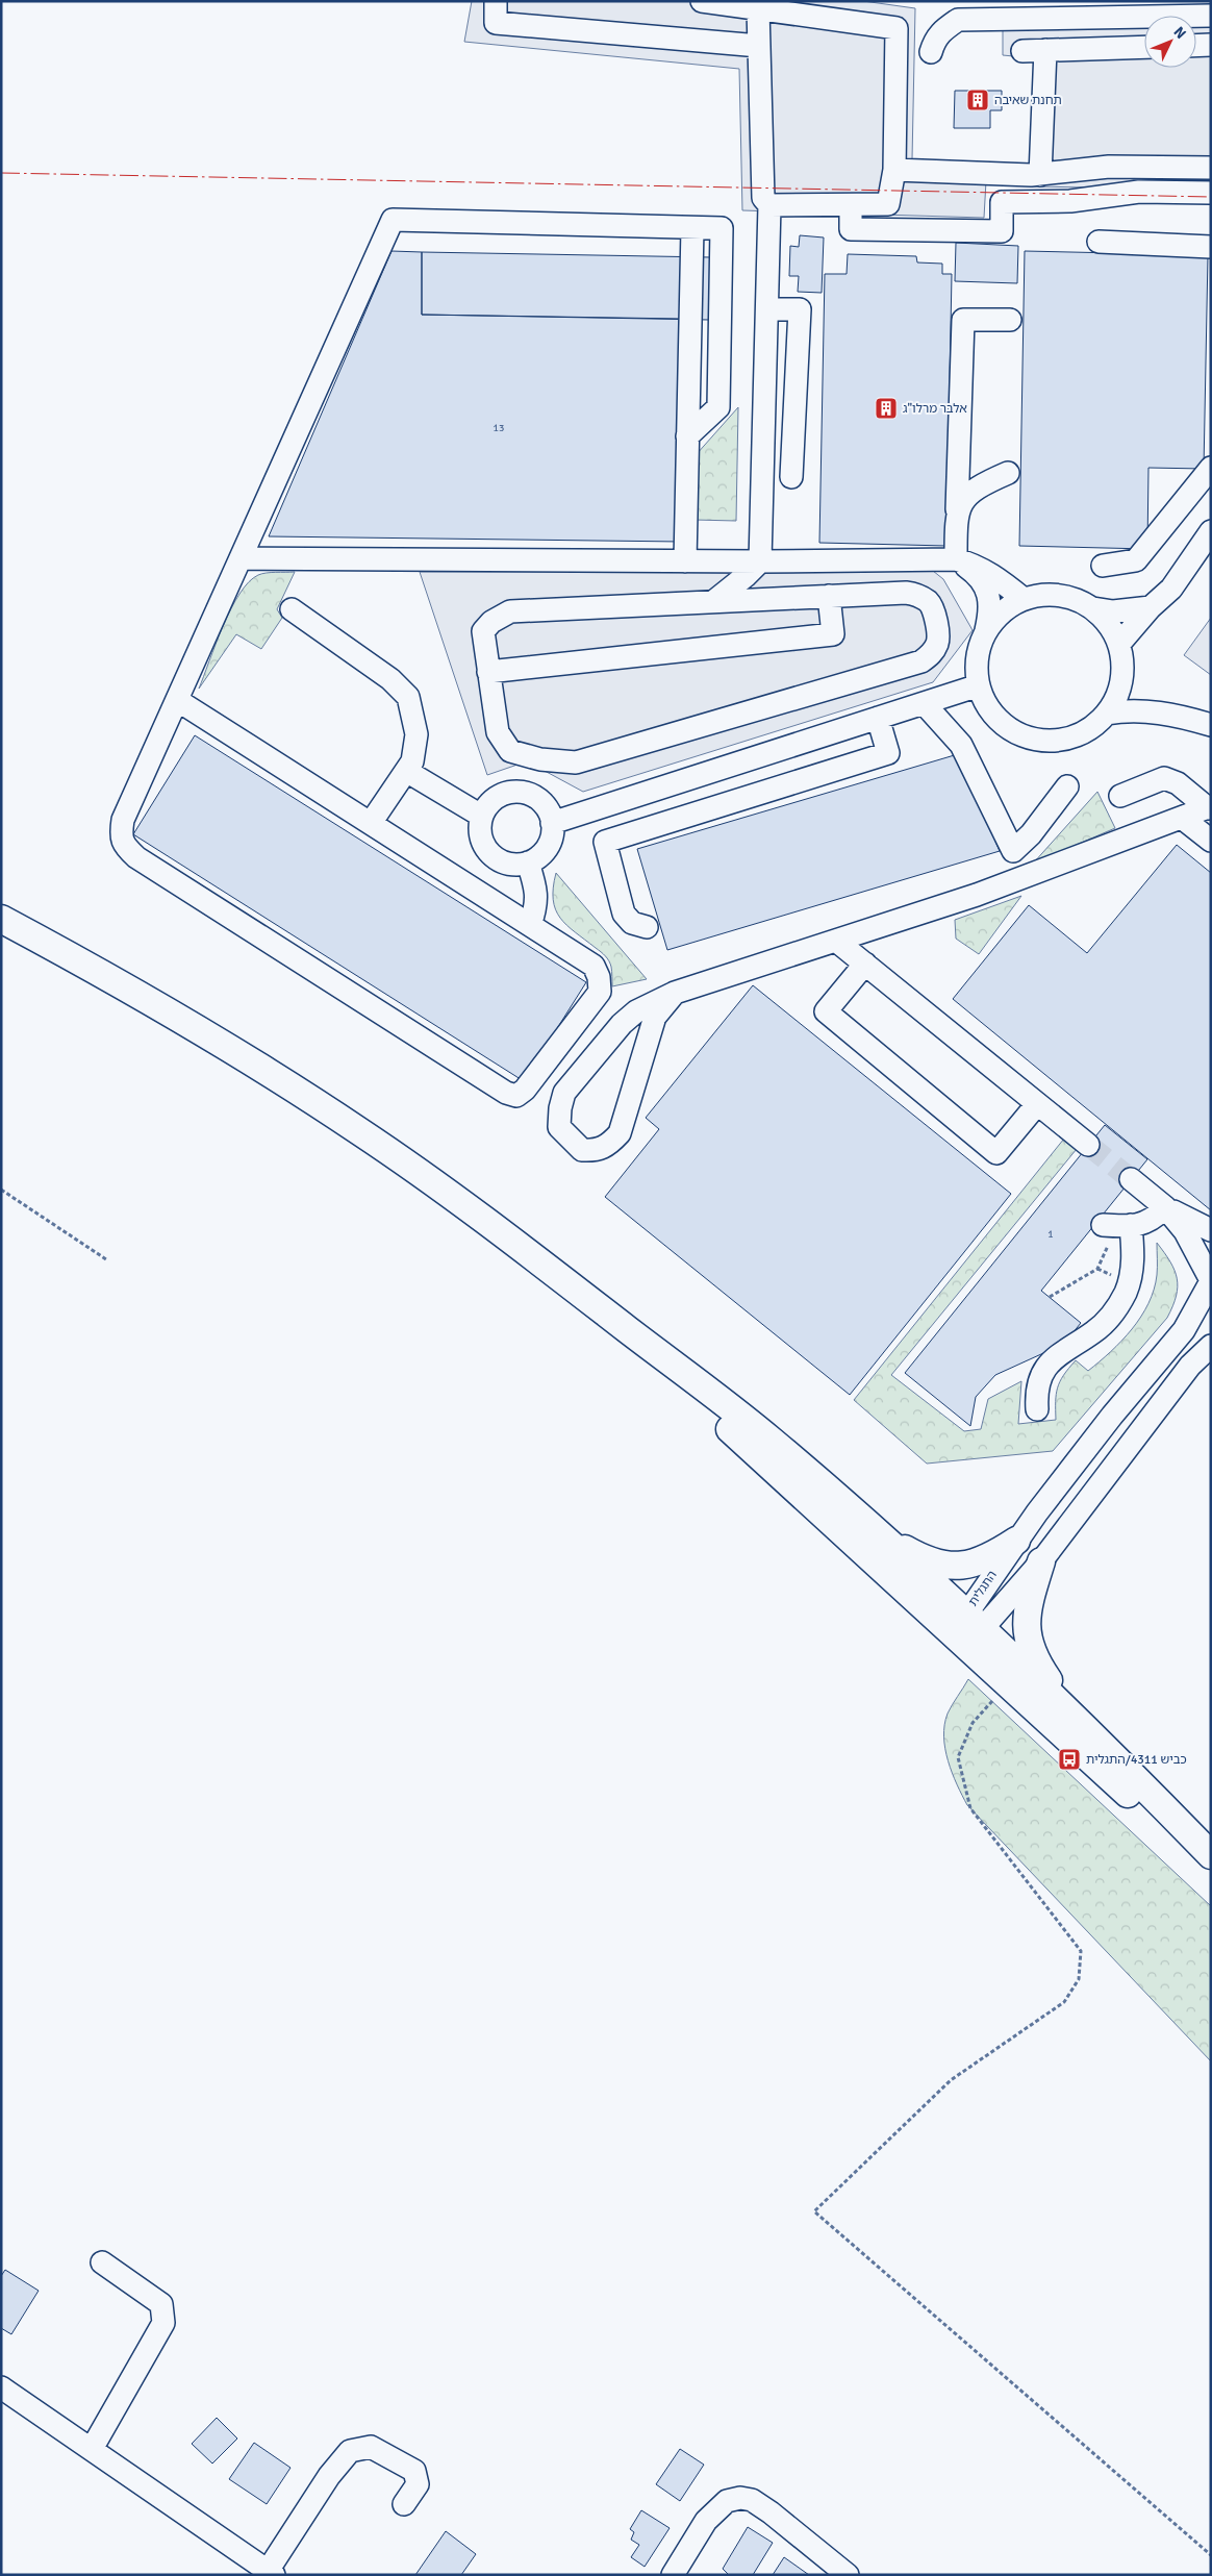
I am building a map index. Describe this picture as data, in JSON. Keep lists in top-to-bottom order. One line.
{"streets":{"street":["התגלית"]},"places":{"building":["תחנת שאיבה","אלבר מרלו\"ג"],"bus stop":["כביש 4311/התגלית"]},"house_numbers":["13","1"],"north":"top right"}
